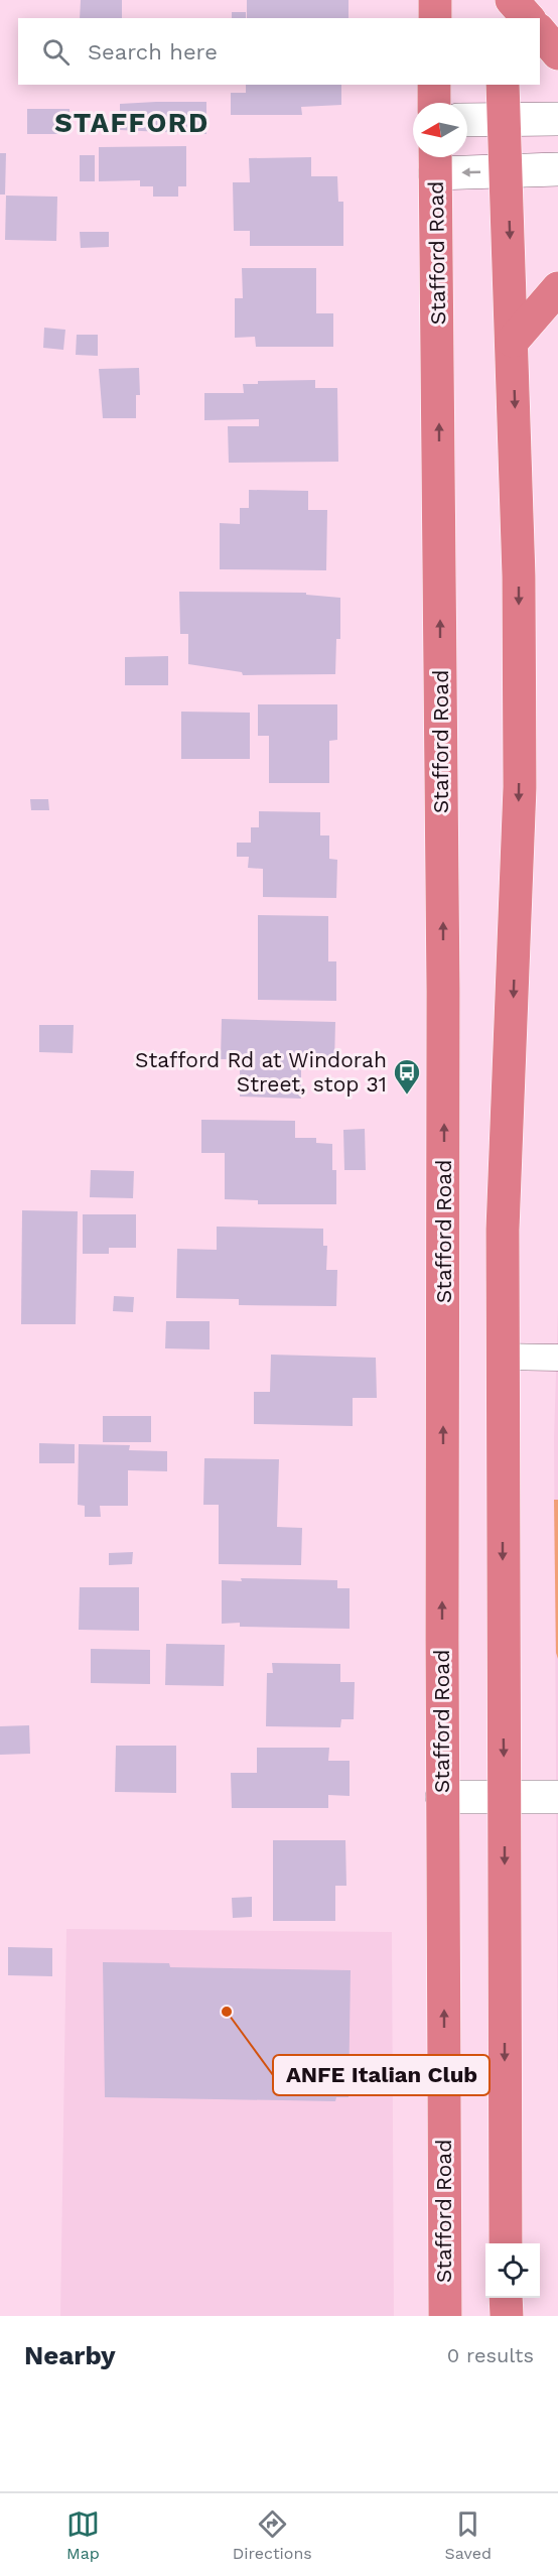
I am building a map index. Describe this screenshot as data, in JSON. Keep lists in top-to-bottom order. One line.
{"streets":{"highway":["Stafford Road"]},"districts":["STAFFORD"],"places":{"bus stop":["Stafford Rd at Windorah Street, stop 31"],"other":["ANFE Italian Club"]},"north":"left","page":{"search":"Search here","heading":["Nearby","0 results"],"nav":["Map","Directions","Saved"]}}
